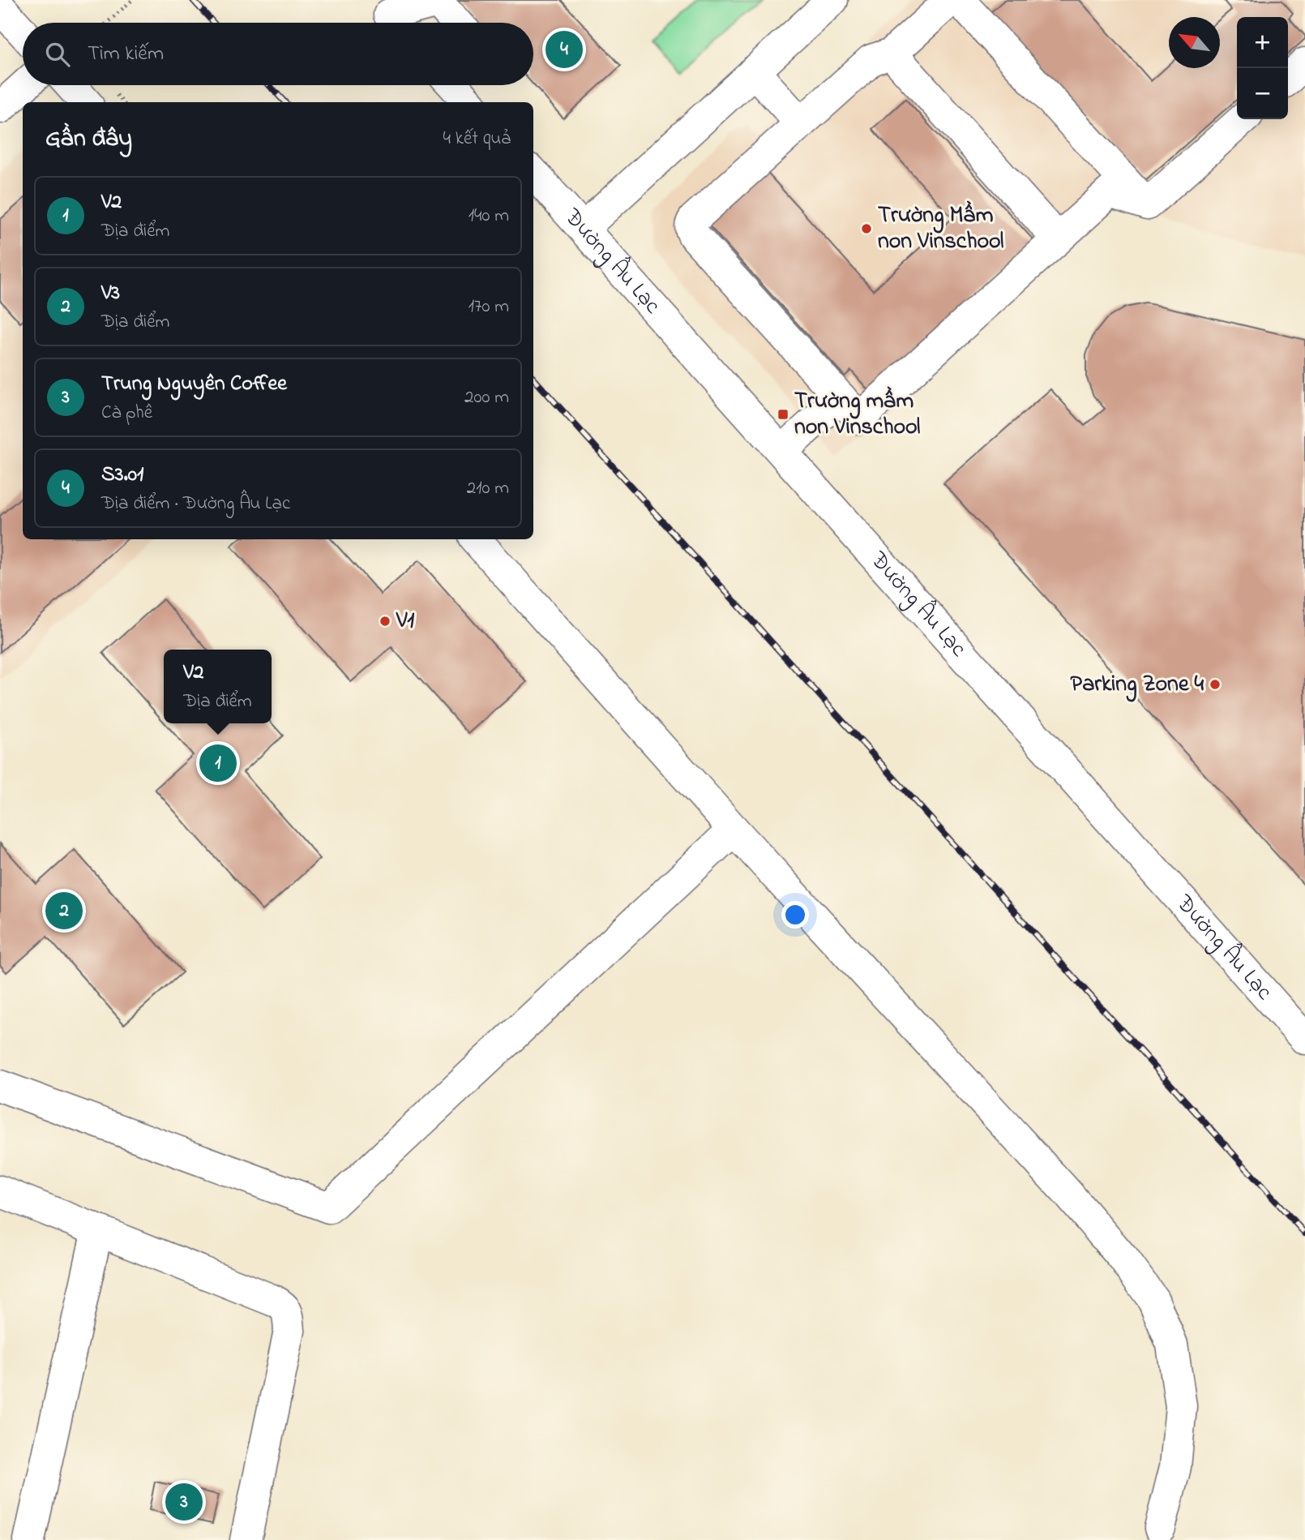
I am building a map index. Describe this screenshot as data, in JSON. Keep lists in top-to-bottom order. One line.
{"streets":{"street":["Đường Âu Lạc"]},"places":{"other":["Trường Mầm non Vinschool","V1","Parking Zone 4"],"transit":["Trường mầm non Vinschool"]},"north":"top left","page":{"map_buttons":["+","−"],"search":"Tìm kiếm","pins":["4","1","2","3"],"heading":["Gần đây","4 kết quả"],"list":[{"mark":"1","name":"V2","note":"Địa điểm","value":"140 m"},{"mark":"2","name":"V3","note":"Địa điểm","value":"170 m"},{"mark":"3","name":"Trung Nguyên Coffee","note":"Cà phê","value":"200 m"},{"mark":"4","name":"S3.01","note":"Địa điểm · Đường Âu Lạc","value":"210 m"}],"popup":["V2","Địa điểm"]}}
